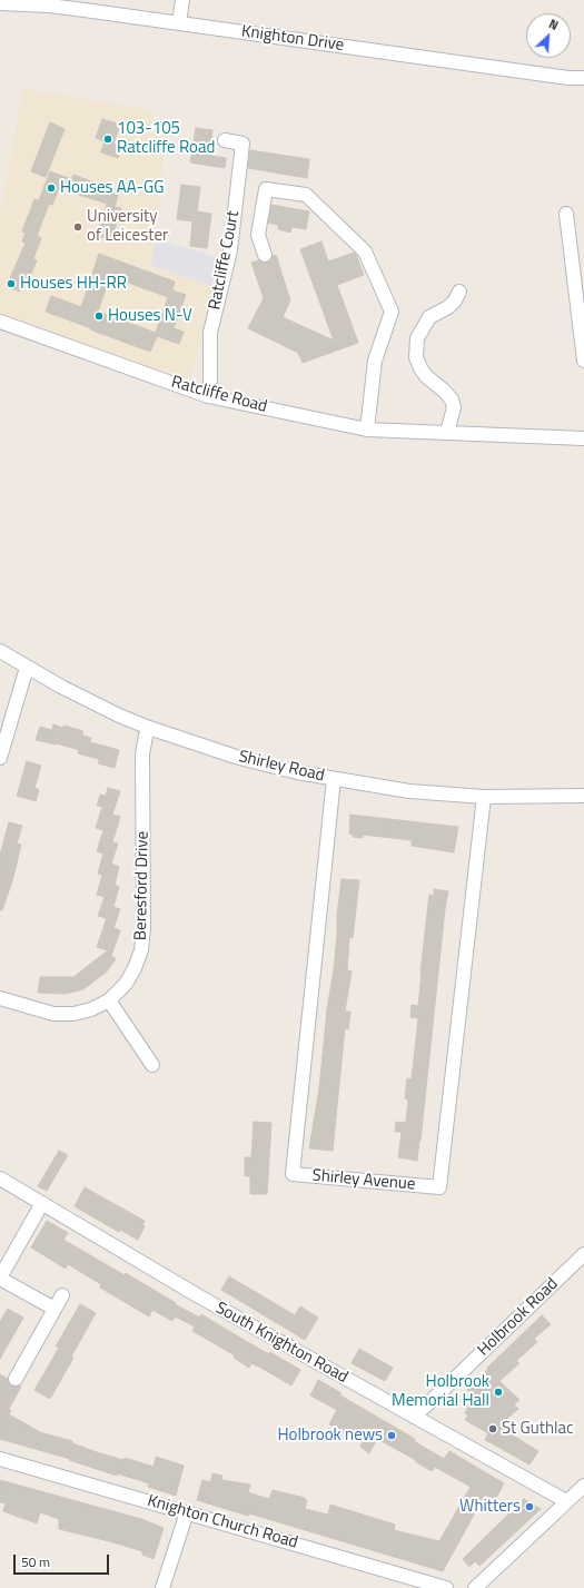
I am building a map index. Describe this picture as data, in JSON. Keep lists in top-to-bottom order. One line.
{"streets":{"street":["Knighton Drive","Ratcliffe Court","Ratcliffe Road","Shirley Road","Beresford Drive","Shirley Avenue","Holbrook Road","South Knighton Road","Knighton Church Road"]},"crossings":[["Ratcliffe Court","Ratcliffe Road"],["Shirley Road","Beresford Drive"],["Shirley Road","Shirley Avenue"],["Holbrook Road","South Knighton Road"]],"places":["103-105 Ratcliffe Road","Houses AA-GG","University of Leicester","Houses HH-RR","Houses N-V","Holbrook Memorial Hall","St Guthlac","Holbrook news","Whitters"],"scale_bar":"50 m","north":"top right"}
